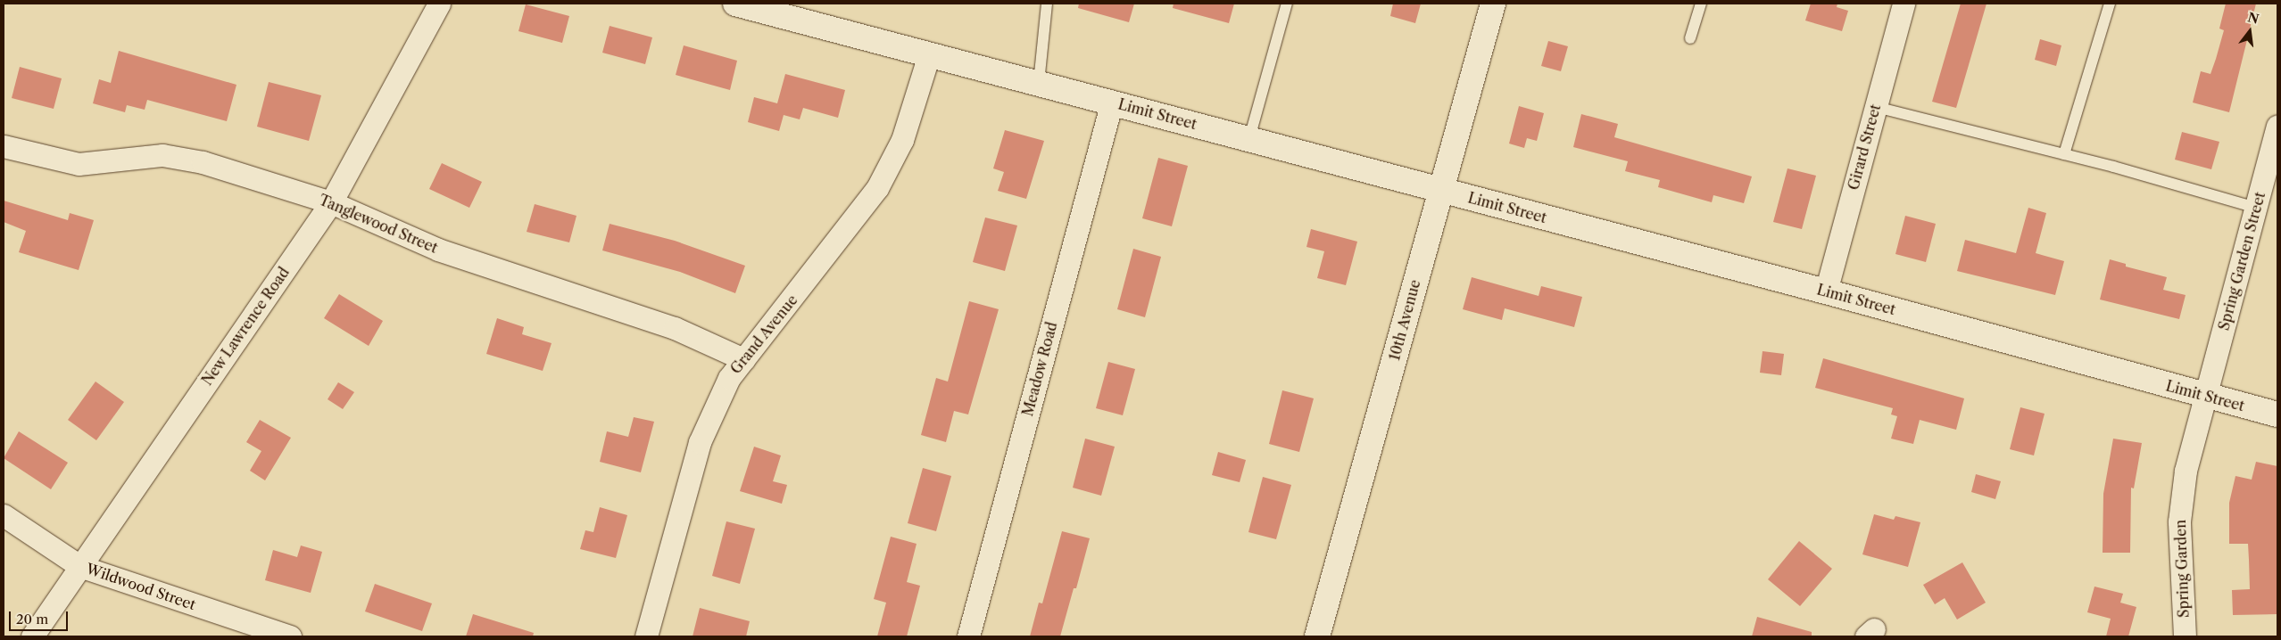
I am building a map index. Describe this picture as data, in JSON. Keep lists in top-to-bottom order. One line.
{"streets":{"street":["Limit Street","Girard Street","Tanglewood Street","Spring Garden Street","10th Avenue","New Lawrence Road","Grand Avenue","Meadow Road","Spring Garden","Wildwood Street"]},"crossings":[["Limit Street","Girard Street"],["Limit Street","Spring Garden Street"],["Limit Street","10th Avenue"],["Limit Street","Grand Avenue"],["Limit Street","Meadow Road"],["Limit Street","Spring Garden"],["Tanglewood Street","New Lawrence Road"],["Tanglewood Street","Grand Avenue"],["Spring Garden Street","Spring Garden"],["New Lawrence Road","Wildwood Street"]],"scale_bar":"20 m","north":"top"}
